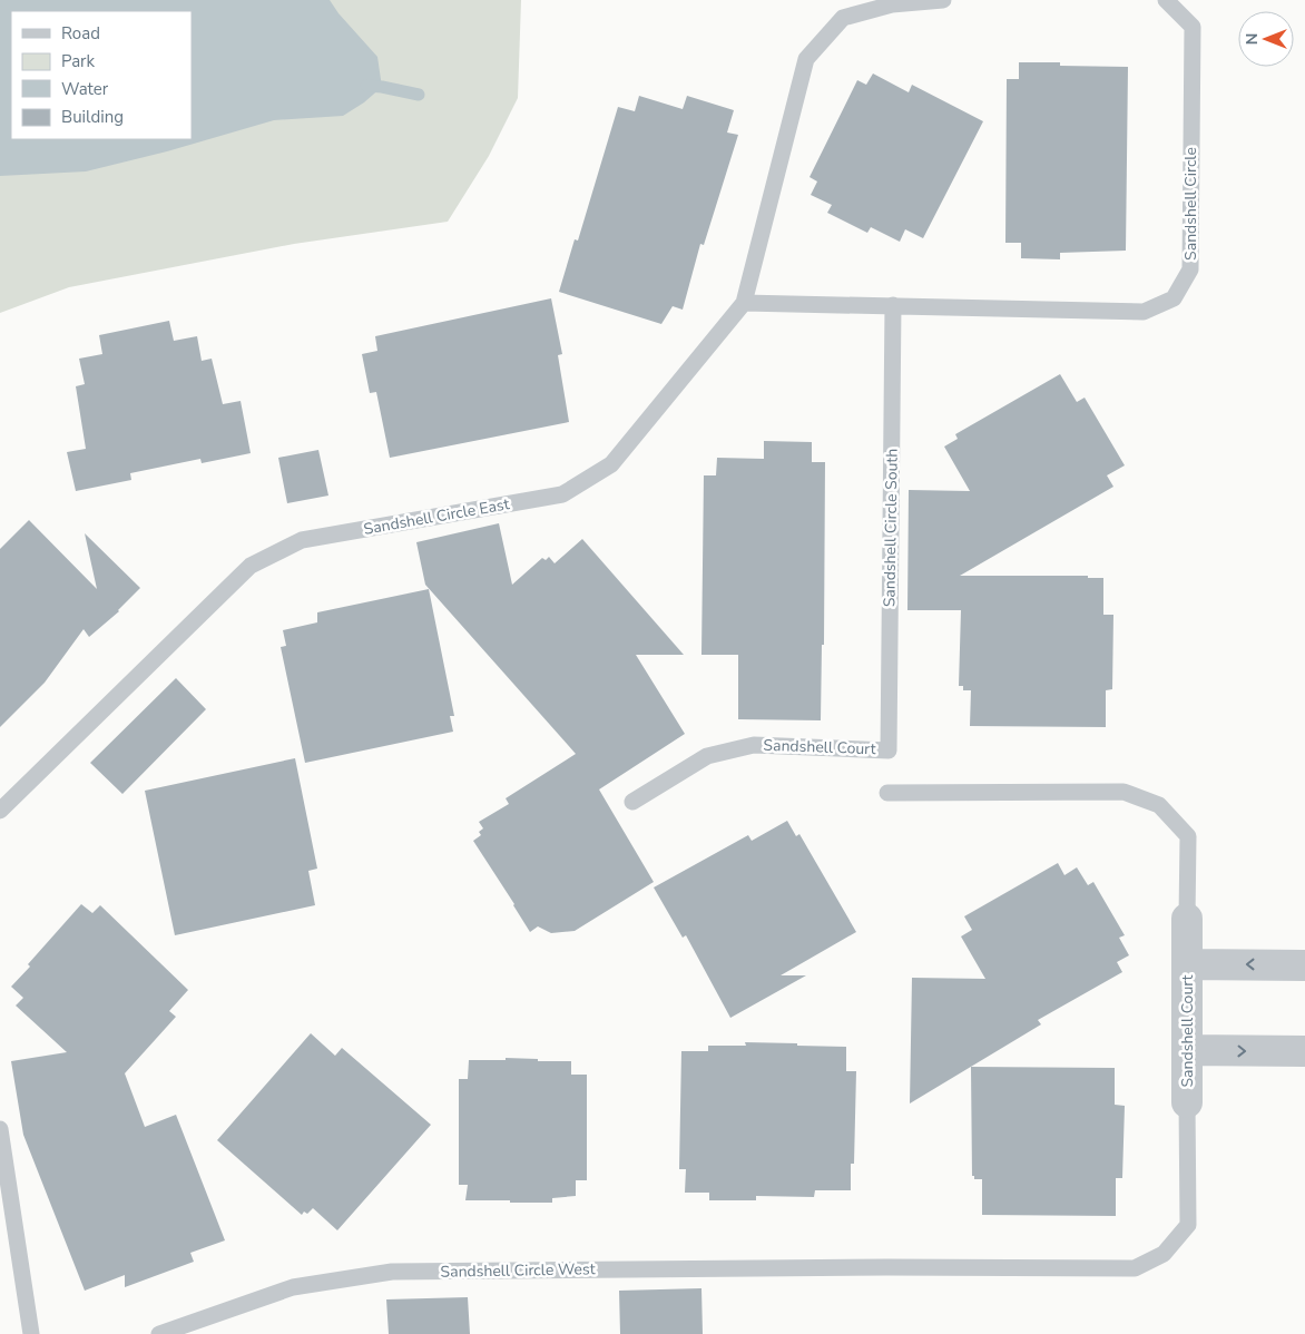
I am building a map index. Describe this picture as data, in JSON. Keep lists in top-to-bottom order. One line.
{"streets":{"street":["Sandshell Court"],"lane":["Sandshell Circle","Sandshell Circle East","Sandshell Circle South","Sandshell Circle West"]},"crossings":[["Sandshell Circle","Sandshell Circle South"],["Sandshell Circle South","Sandshell Court"],["Sandshell Court","Sandshell Circle West"]],"legend":["Road","Park","Water","Building"],"north":"left"}
